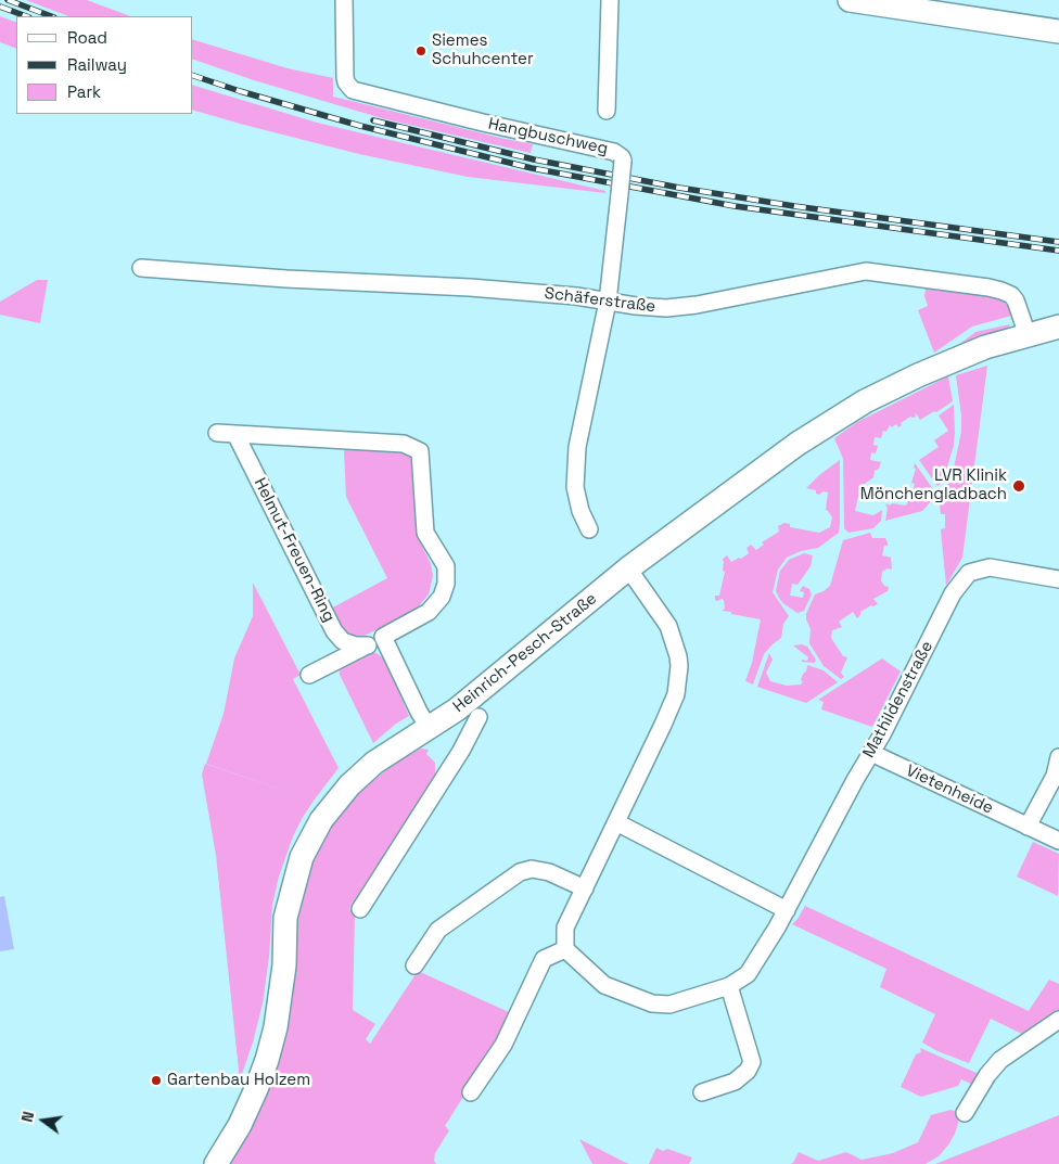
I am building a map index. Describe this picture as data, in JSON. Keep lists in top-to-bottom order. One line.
{"streets":{"street":["Hangbuschweg","Schäferstraße","Helmut-Freuen-Ring","Heinrich-Pesch-Straße","Mathildenstraße","Vietenheide"]},"crossings":[["Hangbuschweg","Schäferstraße"],["Schäferstraße","Heinrich-Pesch-Straße"],["Mathildenstraße","Vietenheide"]],"places":["Siemes Schuhcenter","LVR Klinik Mönchengladbach","Gartenbau Holzem"],"legend":["Road","Railway","Park"],"north":"left"}
